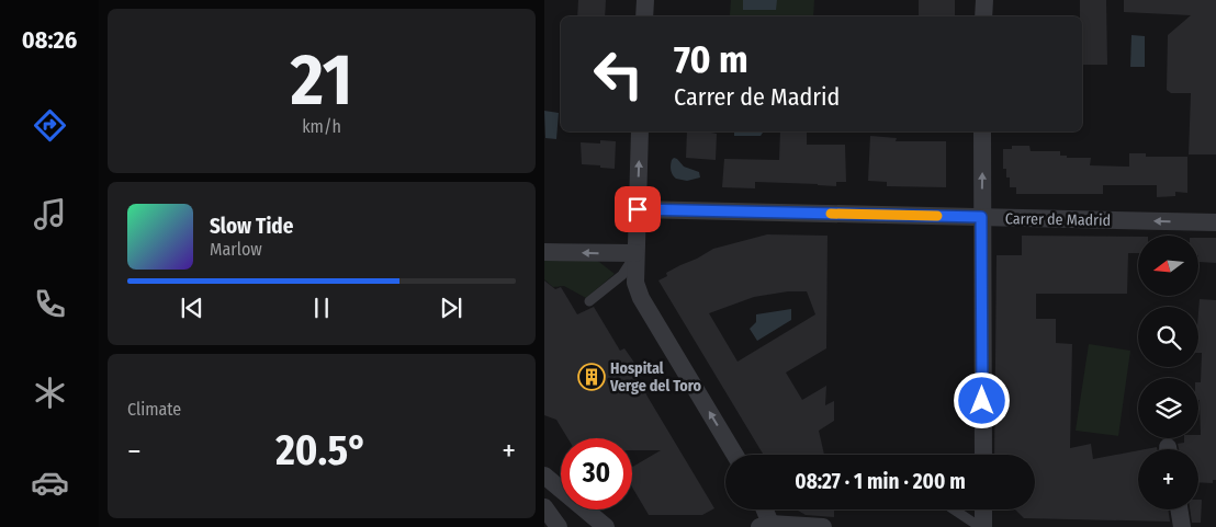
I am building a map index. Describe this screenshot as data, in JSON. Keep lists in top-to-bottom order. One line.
{"streets":{"street":["Carrer de Madrid"]},"one_way":["Carrer de Madrid"],"places":{"building":["Hospital Verge del Toro"]},"north":"left","page":{"tabs":"08:26","tile":[["21","km/h"],"Climate"],"turn":["70 m","Carrer de Madrid"],"song":["Slow Tide","Marlow"],"map_buttons":"+","heat":["−","20.5°","+"],"limit":"30","trip":"08:27 · 1 min · 200 m"}}
